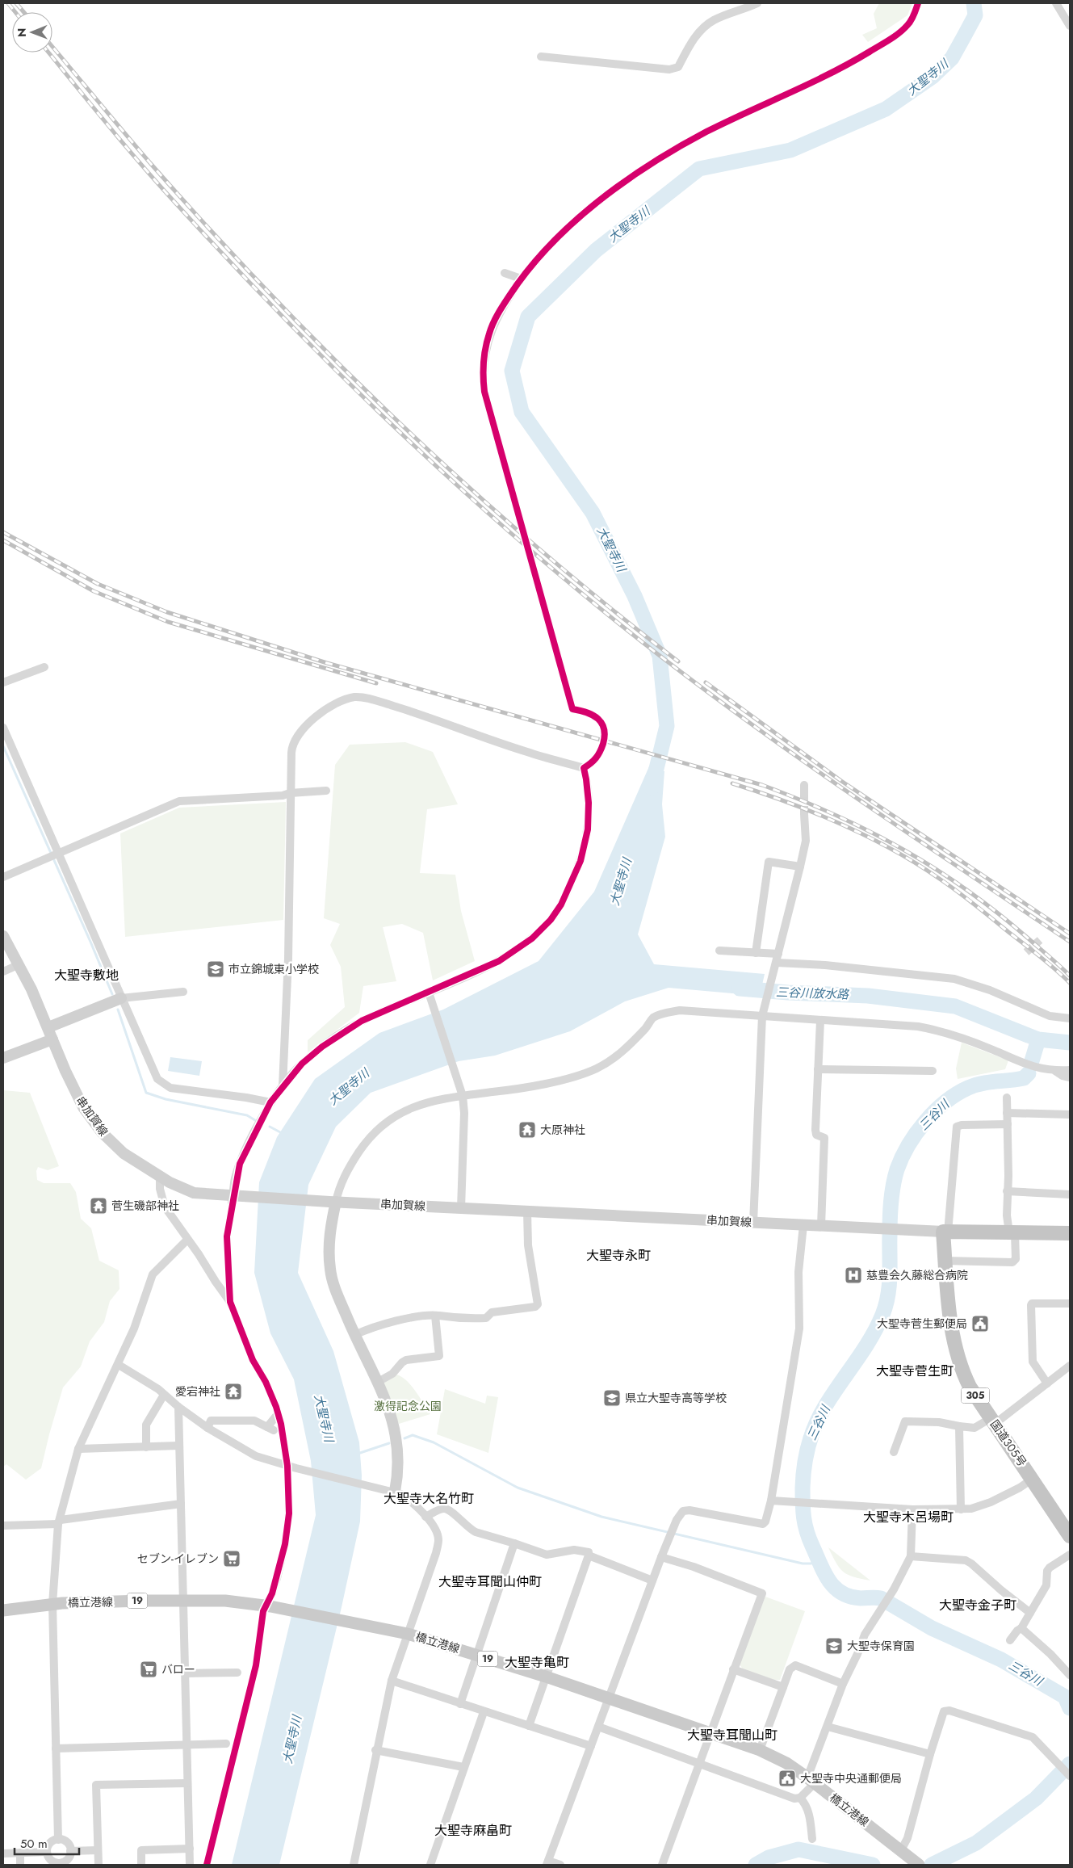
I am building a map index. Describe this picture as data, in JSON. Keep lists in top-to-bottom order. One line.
{"streets":{"highway":["305","国道305号"],"main road":["串加賀線","19","橋立港線"]},"crossings":[["串加賀線","国道305号"]],"districts":["大聖寺敷地","大聖寺永町","大聖寺菅生町","大聖寺大名竹町","大聖寺木呂場町","大聖寺耳聞山仲町","大聖寺金子町","大聖寺亀町","大聖寺耳聞山町","大聖寺麻畠町"],"water":["大聖寺川","三谷川放水路","三谷川"],"parks":["激得記念公園"],"places":{"school or university":["市立錦城東小学校","県立大聖寺高等学校","大聖寺保育園"],"temple":["大原神社","菅生磯部神社","愛宕神社"],"hospital":["慈豊会久藤総合病院"],"public building":["大聖寺菅生郵便局","大聖寺中央通郵便局"],"supermarket":["セブン-イレブン","バロー"]},"scale_bar":"50 m","north":"left"}
